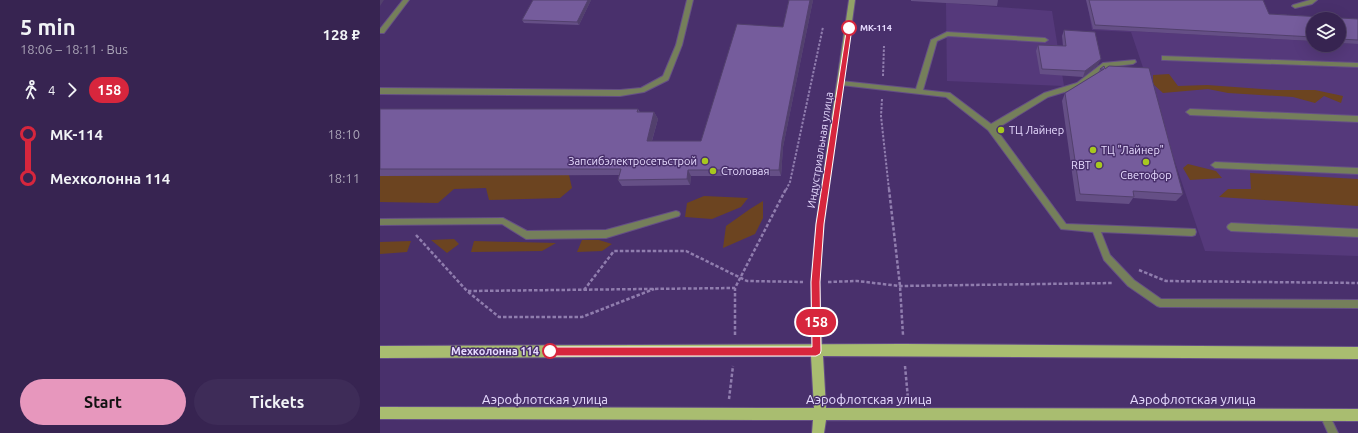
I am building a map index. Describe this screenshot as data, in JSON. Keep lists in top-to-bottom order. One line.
{"streets":{"main road":["Индустриальная улица","Аэрофлотская улица"]},"places":["МК-114","ТЦ Лайнер","ТЦ \"Лайнер\"","Запсибэлектросетьстрой","Светофор","RBT","Столовая","Мехколонна 114"],"lines":["bus line 158"],"page":{"heading":["5 min","18:06 – 18:11 · Bus","128 ₽"],"on_map":"158","legs":["4","158"],"list":[{"name":"МК-114","value":"18:10"},{"name":"Мехколонна 114","value":"18:11"}],"buttons":["Start","Tickets"]}}
